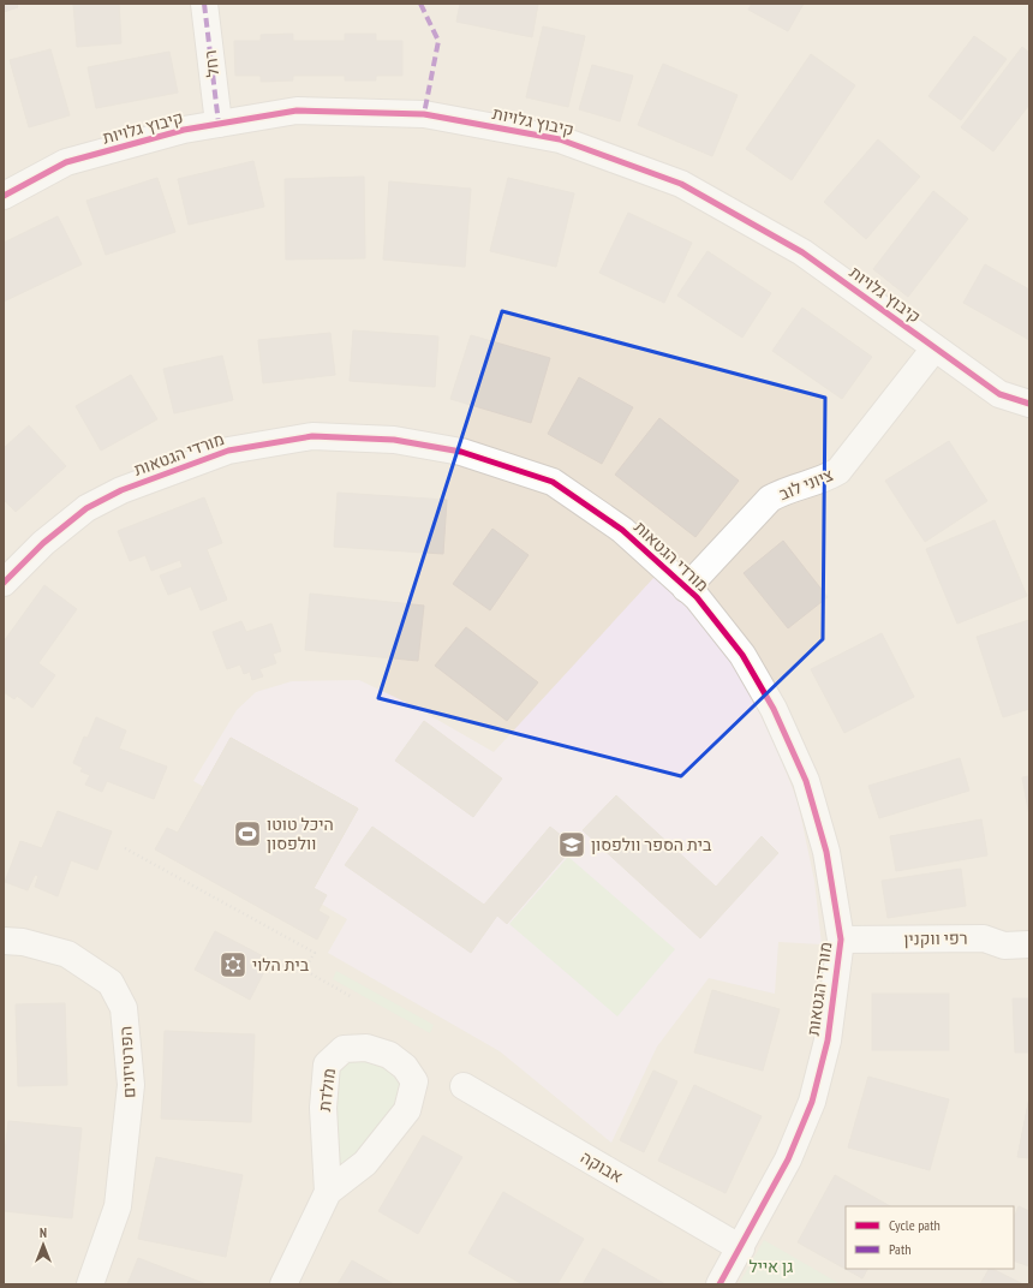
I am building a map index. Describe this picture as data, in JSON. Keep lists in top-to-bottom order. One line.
{"streets":{"street":["רחל","קיבוץ גלויות","מורדי הגטאות","ציוני לוב","רפי ווקנין","הפרטיזנים","מולדת","אבוקה"]},"crossings":[["רחל","קיבוץ גלויות"],["קיבוץ גלויות","ציוני לוב"],["מורדי הגטאות","ציוני לוב"],["מורדי הגטאות","רפי ווקנין"],["מורדי הגטאות","אבוקה"]],"parks":["גן אייל"],"places":{"sports":["היכל טוטו וולפסון"],"school or university":["בית הספר וולפסון"],"synagogue":["בית הלוי"]},"legend":["Cycle path","Path"],"north":"top"}
